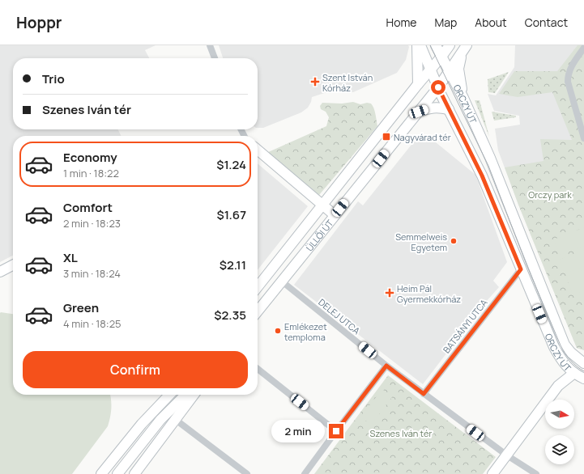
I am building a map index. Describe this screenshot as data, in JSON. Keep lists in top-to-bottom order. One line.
{"streets":{"main road":["ORCZY ÚT","ÜLLŐI ÚT"],"street":["DELEJ UTCA","BATSÁNYI UTCA"]},"crossings":[["ORCZY ÚT","ÜLLŐI ÚT"],["ORCZY ÚT","BATSÁNYI UTCA"],["ÜLLŐI ÚT","DELEJ UTCA"]],"parks":["Orczy park","Szenes Iván tér"],"places":{"health":["Szent István Kórház","Heim Pál Gyermekkórház"],"transit":["Nagyvárad tér"],"other":["Semmelweis Egyetem","Emlékezet temploma"]},"north":"right","page":{"header":"Hoppr","nav":["Home","Map","About","Contact"],"banner":["Trio","Szenes Iván tér"],"list":[{"name":"Economy","note":"1 min · 18:22","value":"$1.24"},{"name":"Comfort","note":"2 min · 18:23","value":"$1.67"},{"name":"XL","note":"3 min · 18:24","value":"$2.11"},{"name":"Green","note":"4 min · 18:25","value":"$2.35"}],"buttons":"Confirm","bubble":"2 min"}}
